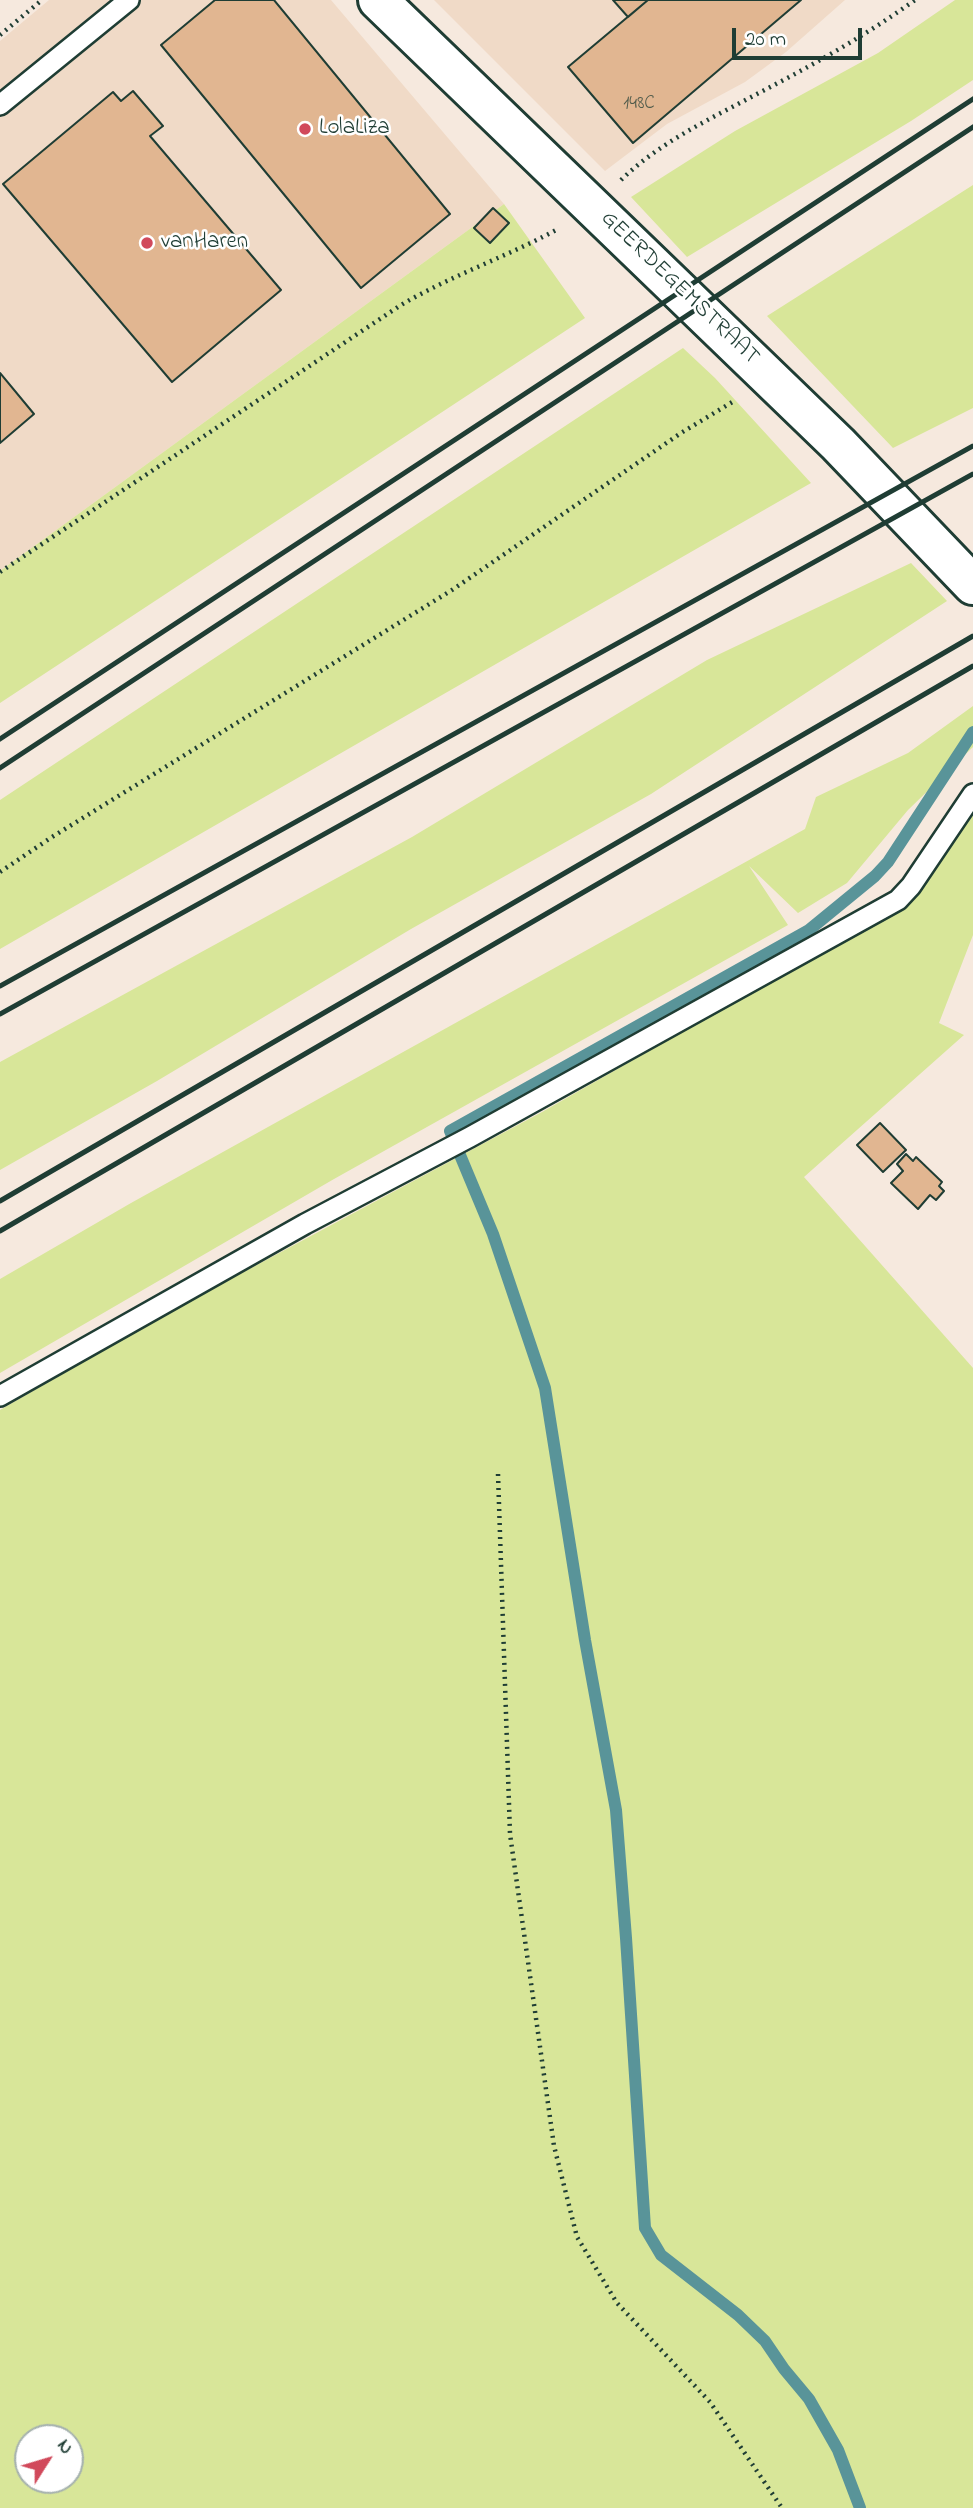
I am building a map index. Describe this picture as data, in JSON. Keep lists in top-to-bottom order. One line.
{"streets":{"street":["GEERDEGEMSTRAAT"]},"places":["LolaLiza","vanHaren"],"house_numbers":["148C"],"scale_bar":"20 m","north":"top right"}
